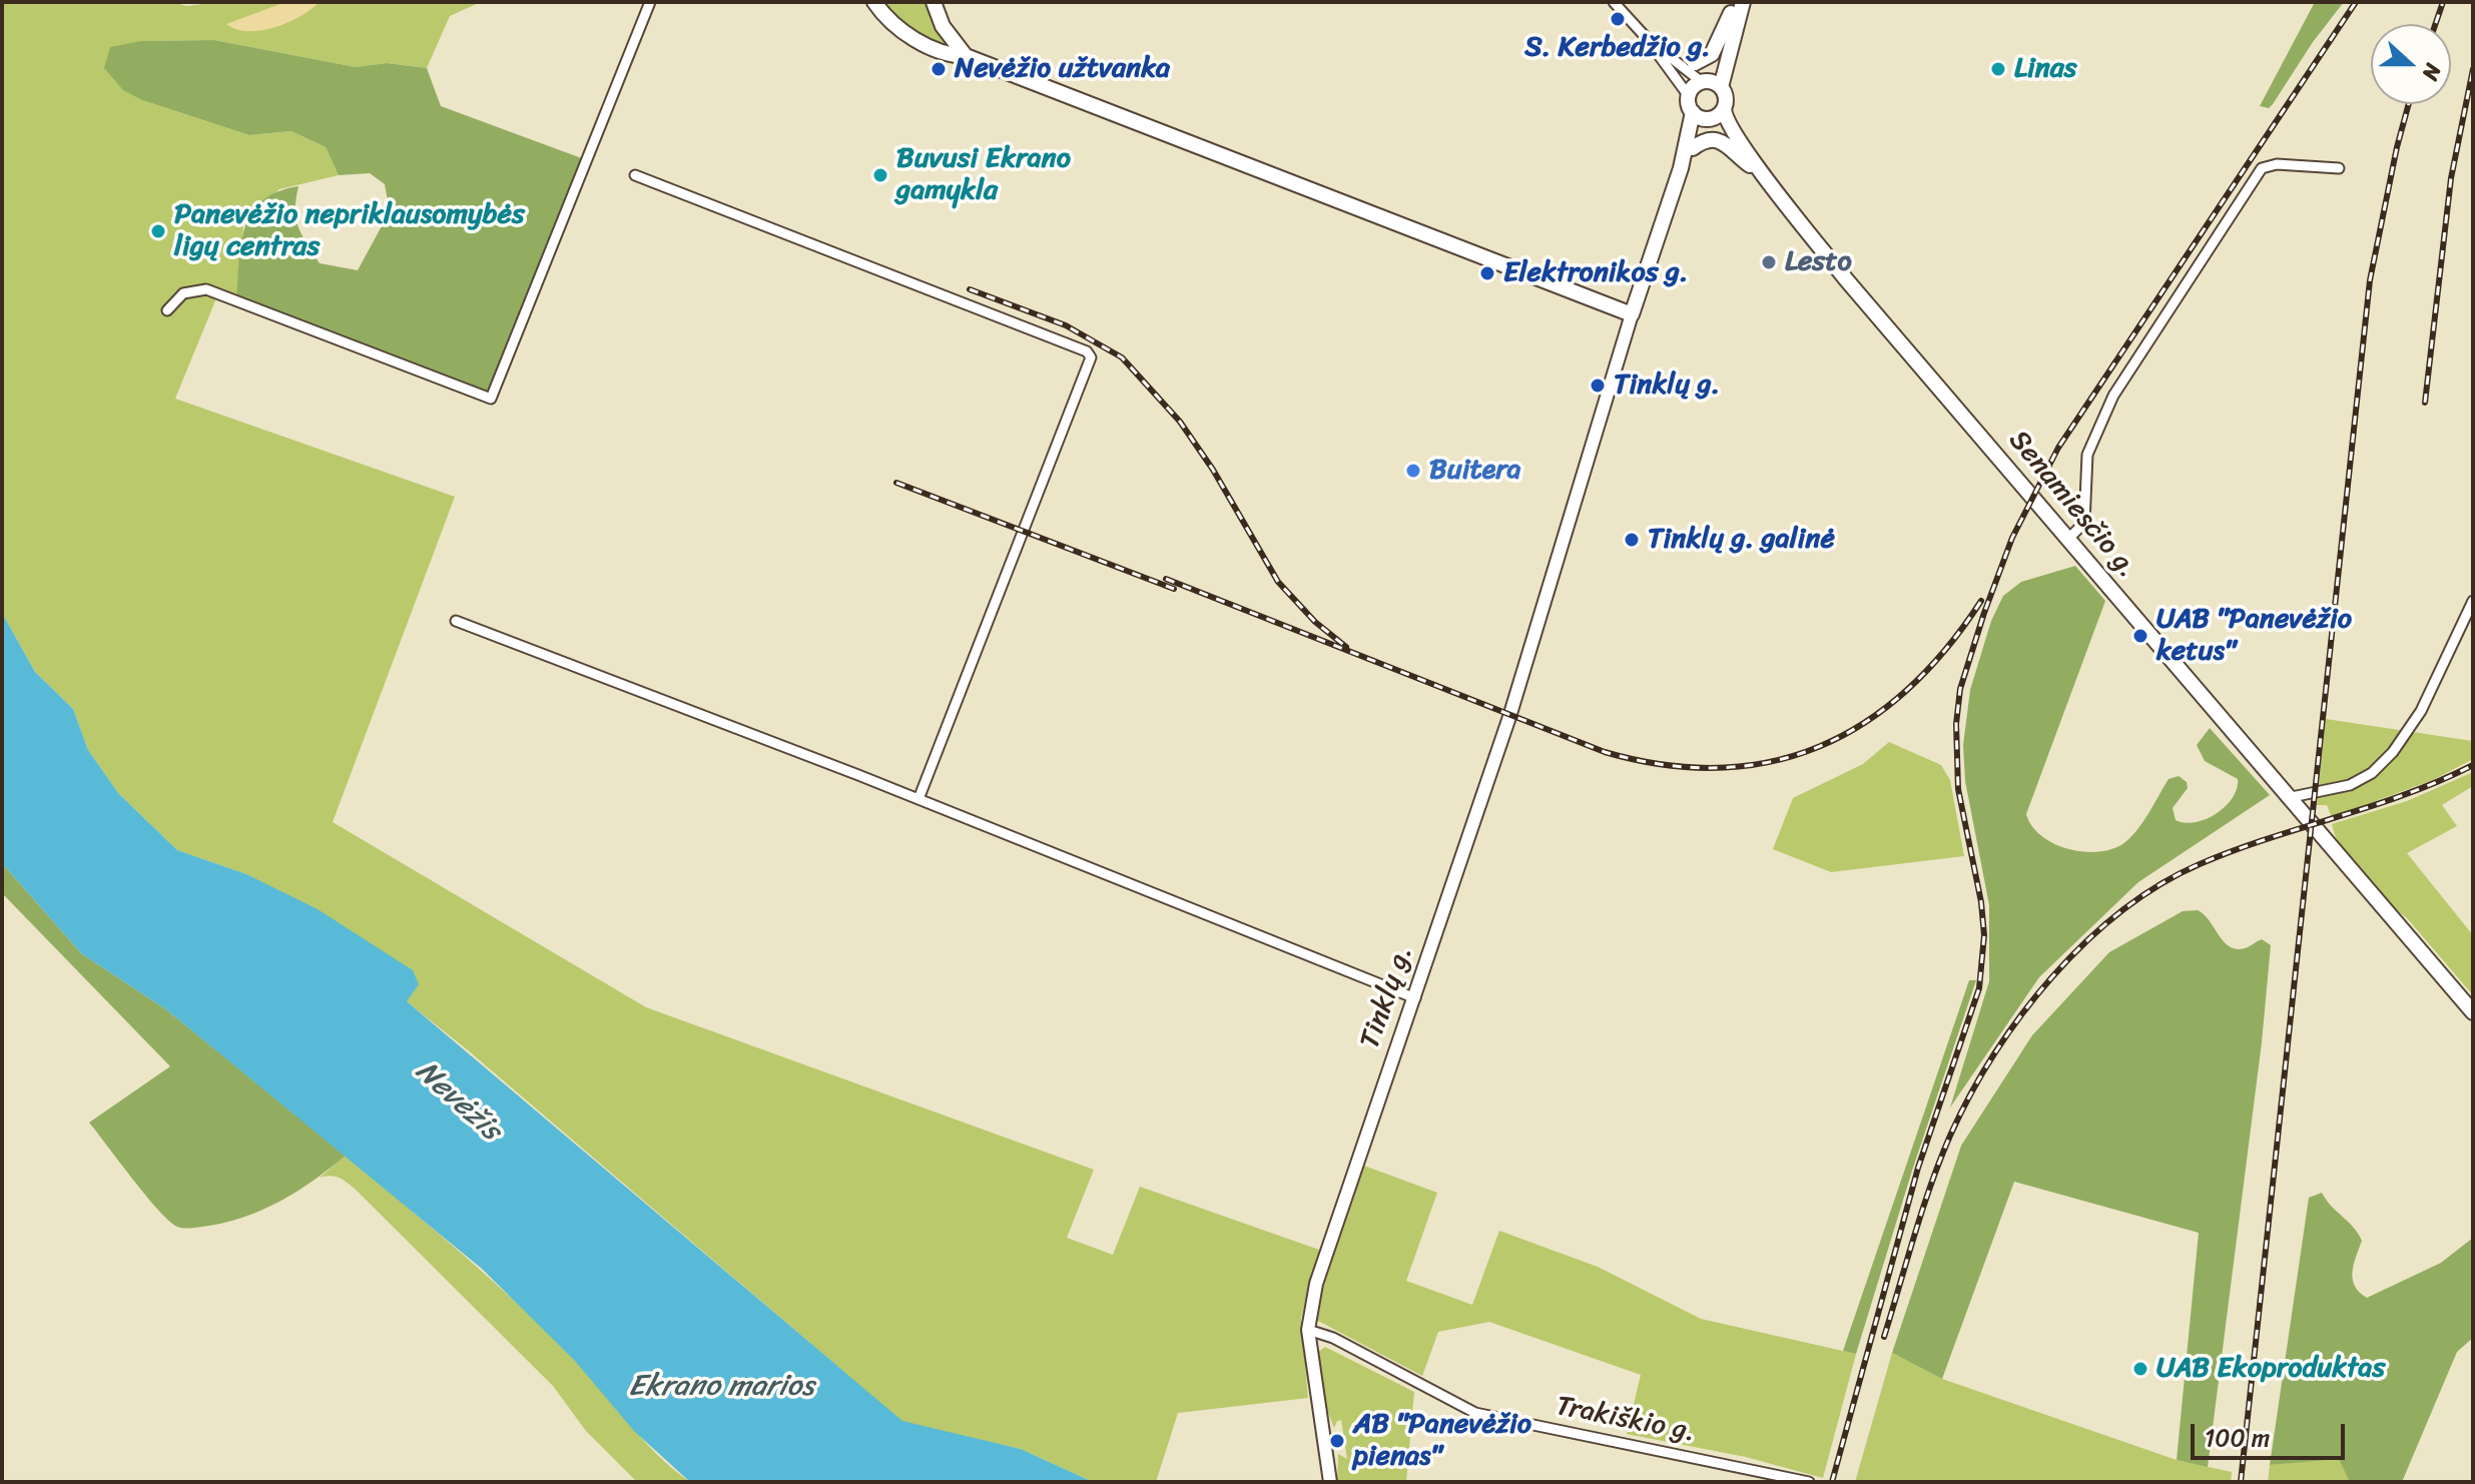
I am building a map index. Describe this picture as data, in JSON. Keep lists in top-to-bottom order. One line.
{"streets":{"main road":["Senamiesčio g.","Tinklų g."],"street":["Trakiškio g."]},"crossings":[["Senamiesčio g.","Tinklų g."],["Tinklų g.","Trakiškio g."]],"water":["Nevėžis","Ekrano marios"],"places":["S. Kerbedžio g.","Nevėžio užtvanka","Linas","Buvusi Ekrano gamykla","Panevėžio nepriklausomybės ligų centras","Lesto","Elektronikos g.","Tinklų g.","Buitera","Tinklų g. galinė","UAB \"Panevėžio ketus\"","UAB Ekoproduktas","AB \"Panevėžio pienas\""],"scale_bar":"100 m","north":"right"}
